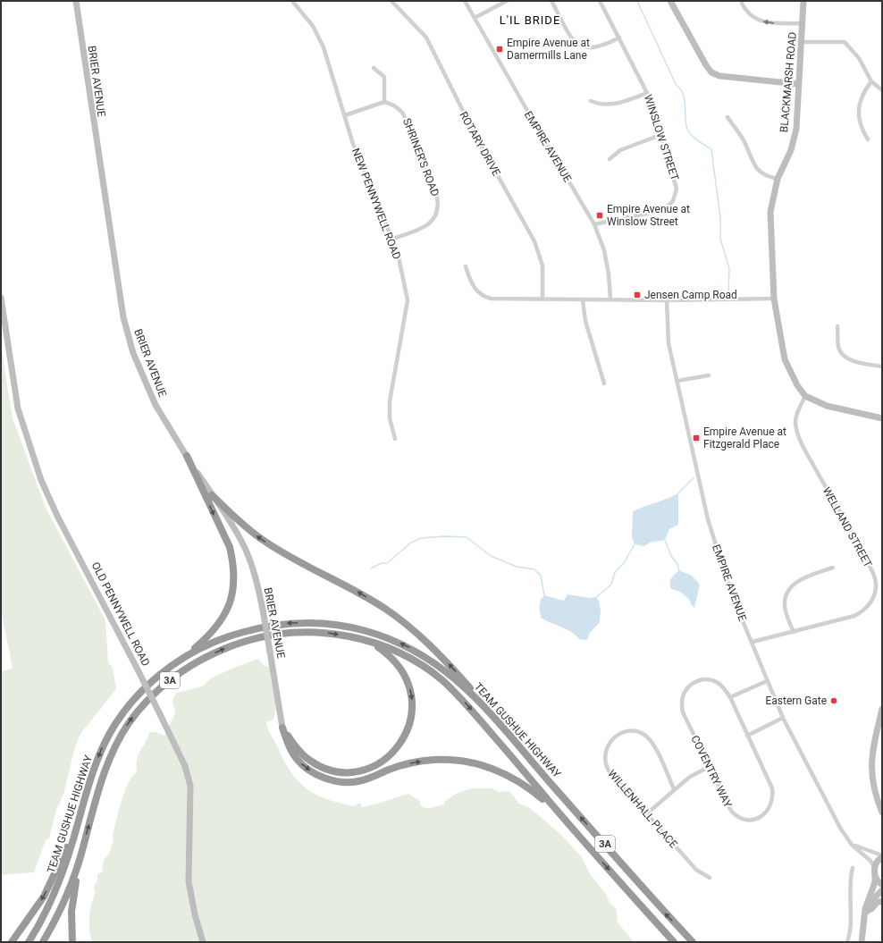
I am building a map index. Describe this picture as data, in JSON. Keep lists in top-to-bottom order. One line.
{"streets":{"highway":["3A","TEAM GUSHUE HIGHWAY"],"street":["BRIER AVENUE","BLACKMARSH ROAD","WINSLOW STREET","ROTARY DRIVE","EMPIRE AVENUE","SHRINER'S ROAD","NEW PENNYWELL ROAD","WELLAND STREET","OLD PENNYWELL ROAD","COVENTRY WAY","WILLENHALL PLACE"]},"crossings":[["BLACKMARSH ROAD","WELLAND STREET"],["WINSLOW STREET","EMPIRE AVENUE"],["EMPIRE AVENUE","WELLAND STREET"],["SHRINER'S ROAD","NEW PENNYWELL ROAD"]],"districts":["L'IL BRIDE"],"places":{"transit":["Empire Avenue at Damermills Lane","Empire Avenue at Winslow Street","Jensen Camp Road","Empire Avenue at Fitzgerald Place"],"other":["Eastern Gate"]}}
